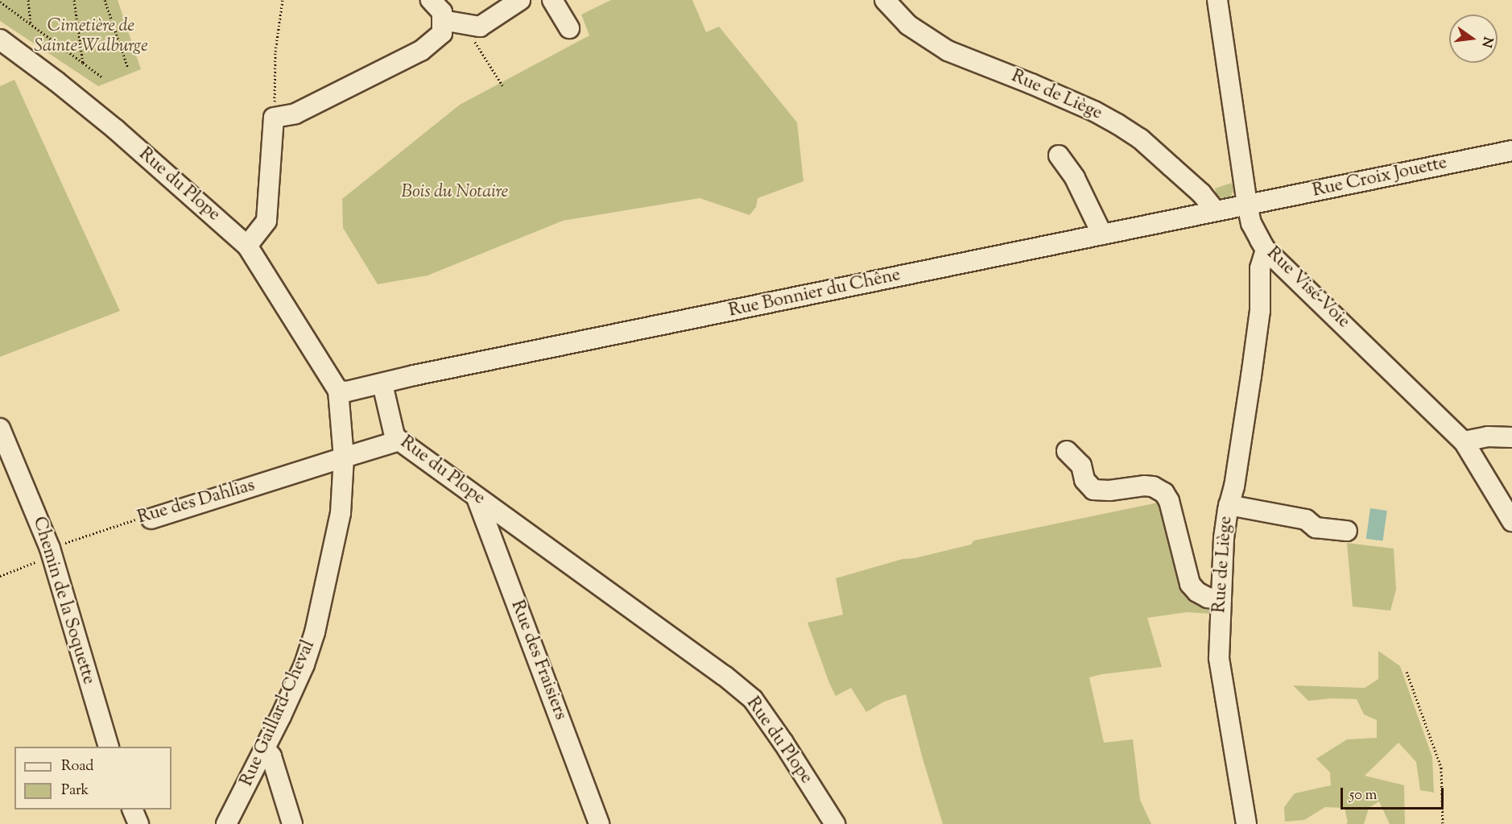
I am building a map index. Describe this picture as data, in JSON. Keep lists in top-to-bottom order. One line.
{"streets":{"street":["Rue de Liège","Rue Croix Jouette","Rue du Plope","Rue Visé-Voie","Rue Bonnier du Chêne","Rue des Dahlias","Chemin de la Soquette","Rue des Fraisiers","Rue Gaillard-Cheval"]},"crossings":[["Rue de Liège","Rue Visé-Voie"],["Rue de Liège","Rue Bonnier du Chêne"],["Rue Croix Jouette","Rue Visé-Voie"],["Rue Croix Jouette","Rue Bonnier du Chêne"],["Rue du Plope","Rue Bonnier du Chêne"],["Rue du Plope","Rue des Fraisiers"],["Rue du Plope","Rue Gaillard-Cheval"],["Rue Visé-Voie","Rue Bonnier du Chêne"],["Rue des Dahlias","Chemin de la Soquette"],["Rue des Dahlias","Rue Gaillard-Cheval"]],"parks":["Cimetière de Sainte-Walburge","Bois du Notaire"],"legend":["Road","Park"],"scale_bar":"50 m","north":"right"}
